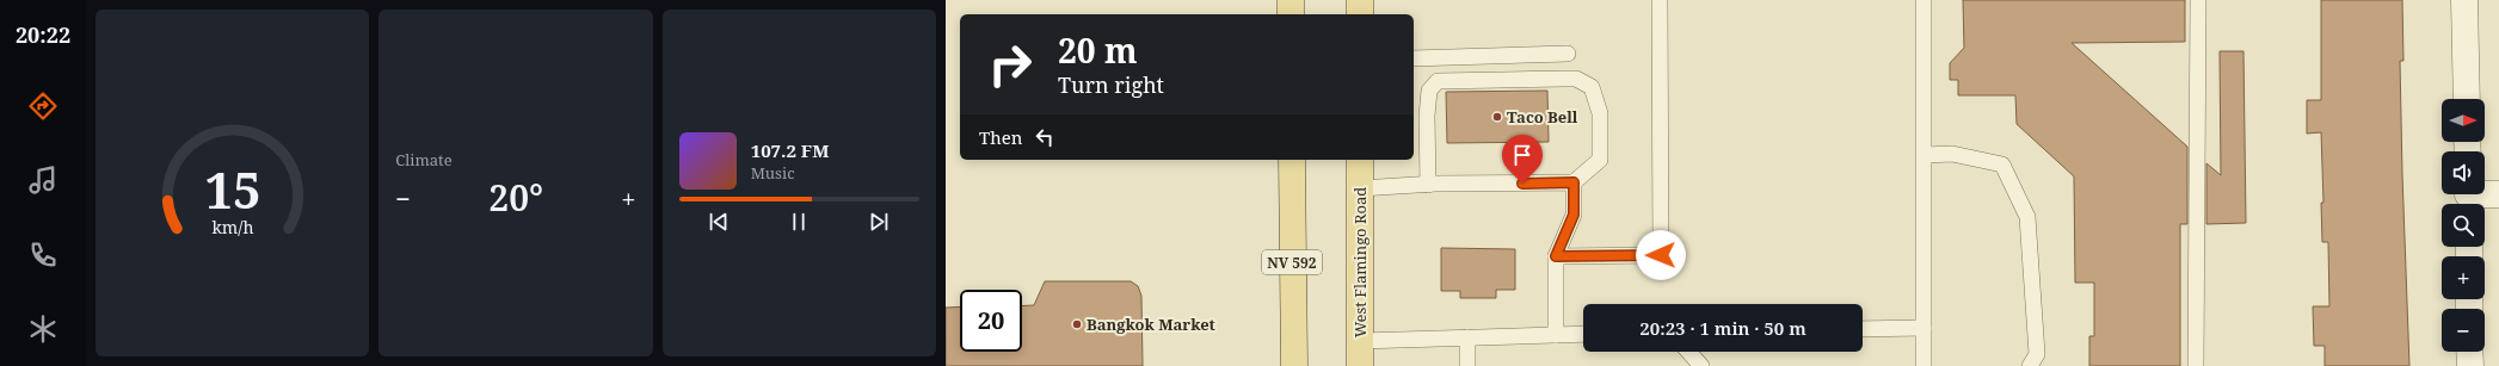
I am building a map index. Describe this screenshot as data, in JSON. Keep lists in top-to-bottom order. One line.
{"streets":{"main road":["NV 592","West Flamingo Road"]},"places":["Taco Bell","Bangkok Market"],"north":"right","page":{"tabs":"20:22","tile":"Climate","turn":["20 m","Turn right"],"map_buttons":["+","−"],"then":"Then","song":["107.2 FM","Music"],"heat":["−","20°","+"],"limit":"20","trip":"20:23 · 1 min · 50 m","gauge":["15","km/h"]}}
